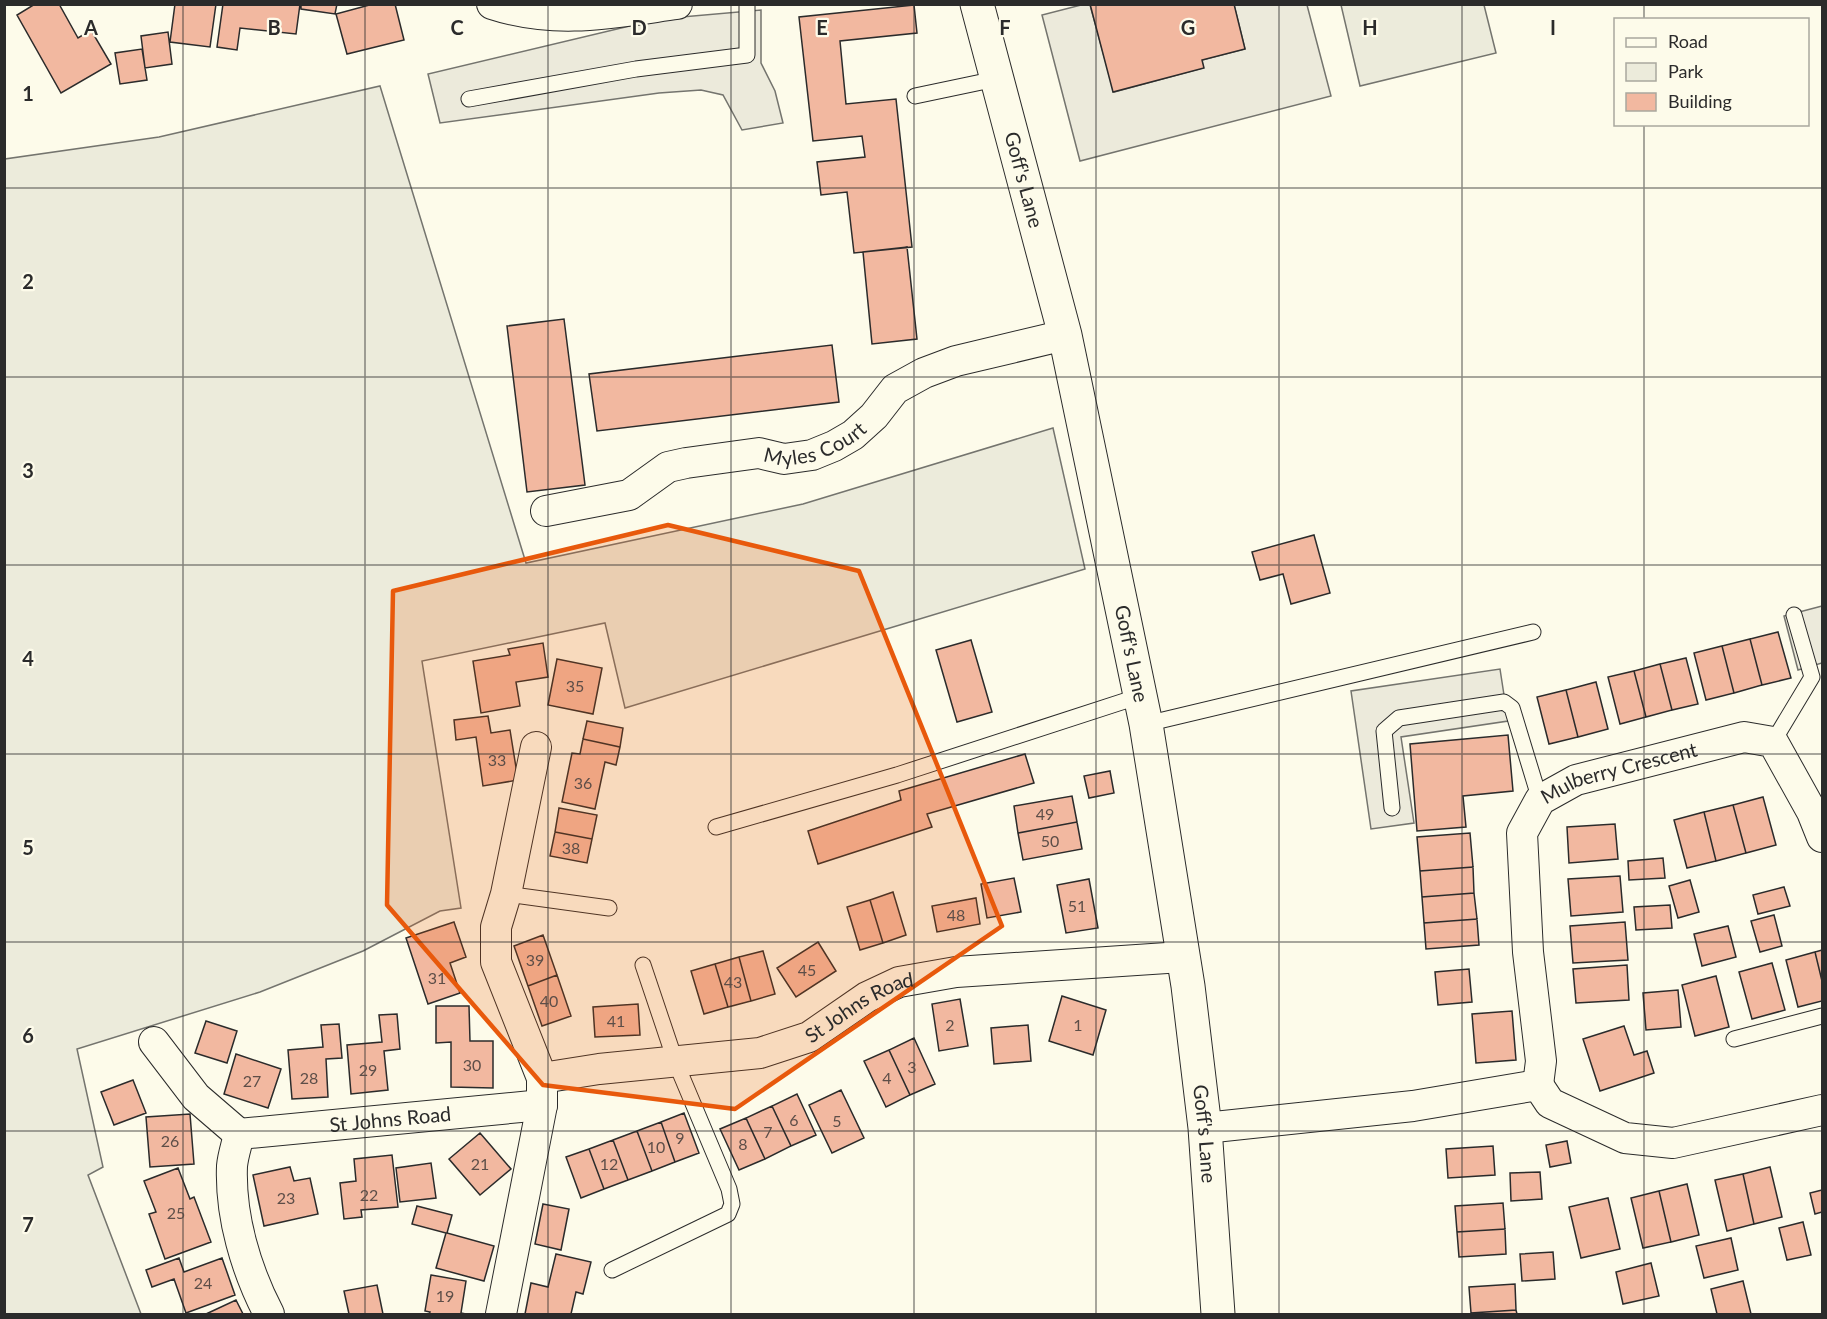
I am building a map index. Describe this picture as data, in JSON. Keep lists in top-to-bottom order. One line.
{"streets":{"main road":["Goff's Lane"],"street":["Myles Court","Mulberry Crescent","St Johns Road"]},"crossings":[["Goff's Lane","Myles Court"],["Goff's Lane","St Johns Road"]],"house_numbers":["35","33","36","49","50","38","51","48","39","45","31","43","40","41","2","1","30","3","29","28","4","27","6","5","7","9","26","8","10","21","12","22","23","25","24","19"],"legend":["Road","Park","Building"],"grid":{"columns":["A","B","C","D","E","F","G","H","I"],"rows":["1","2","3","4","5","6","7"]}}
